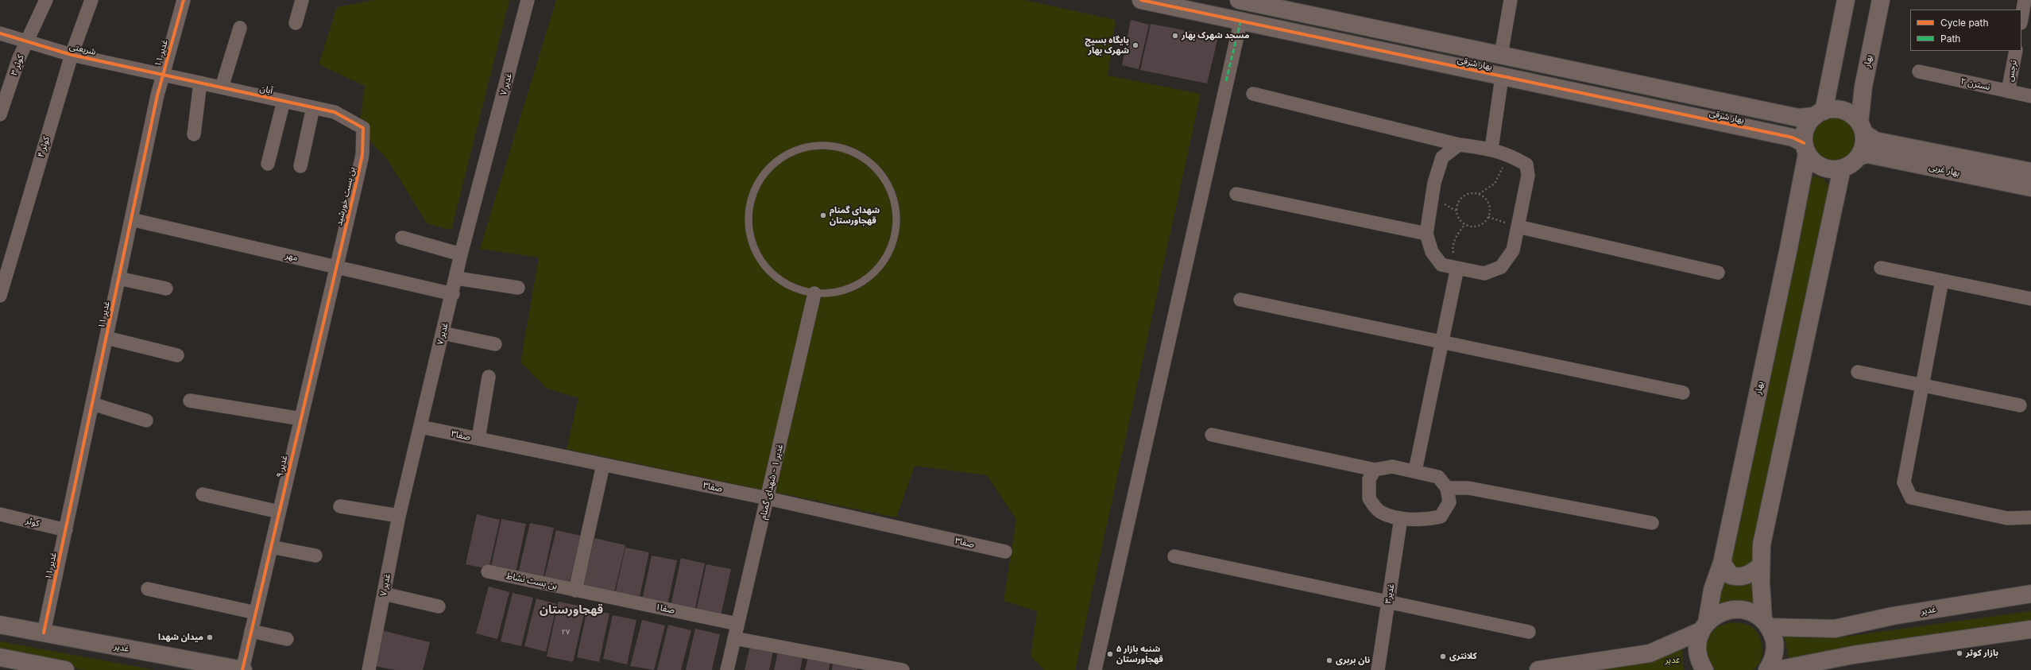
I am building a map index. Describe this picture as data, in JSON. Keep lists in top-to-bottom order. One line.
{"streets":{"street":["شریعتی","غدیر ۱۱","بهار","بهار شرقی","کوثر ۳","نرجس","غدیر ۷","نسترن ۲","آبان","کوثر ۴","بهار غربی","بن بست خورشید","مهر","صفا۳","غدیر ۹","غدیر ۱ - شهدای گمنام","کوثر","بن بست نشاط","غدیر۳","صفا۱","غدیر"]},"crossings":[["شریعتی","غدیر ۱۱"],["شریعتی","کوثر ۳"],["شریعتی","آبان"],["شریعتی","کوثر ۴"],["غدیر ۱۱","آبان"],["غدیر ۱۱","مهر"],["غدیر ۱۱","کوثر"],["غدیر ۱۱","غدیر"],["بهار","بهار شرقی"],["بهار","بهار غربی"],["بهار شرقی","بهار غربی"],["نرجس","نسترن ۲"],["غدیر ۷","مهر"],["غدیر ۷","صفا۳"],["آبان","بن بست خورشید"],["بن بست خورشید","مهر"],["بن بست خورشید","غدیر ۹"],["مهر","غدیر ۹"],["صفا۳","غدیر ۱ - شهدای گمنام"],["غدیر ۹","غدیر"],["غدیر ۱ - شهدای گمنام","صفا۱"],["بن بست نشاط","صفا۱"]],"districts":["قهجاورستان"],"parks":["غدیر"],"places":["مسجد شهرک بهار","پایگاه بسیج شهرک بهار","شهدای گمنام قهجاورستان","میدان شهدا","بازار کوثر","۵ شنبه بازار قهجاورستان","کلانتری","نان بربری"],"house_numbers":["۲۷"],"legend":["Cycle path","Path"]}
